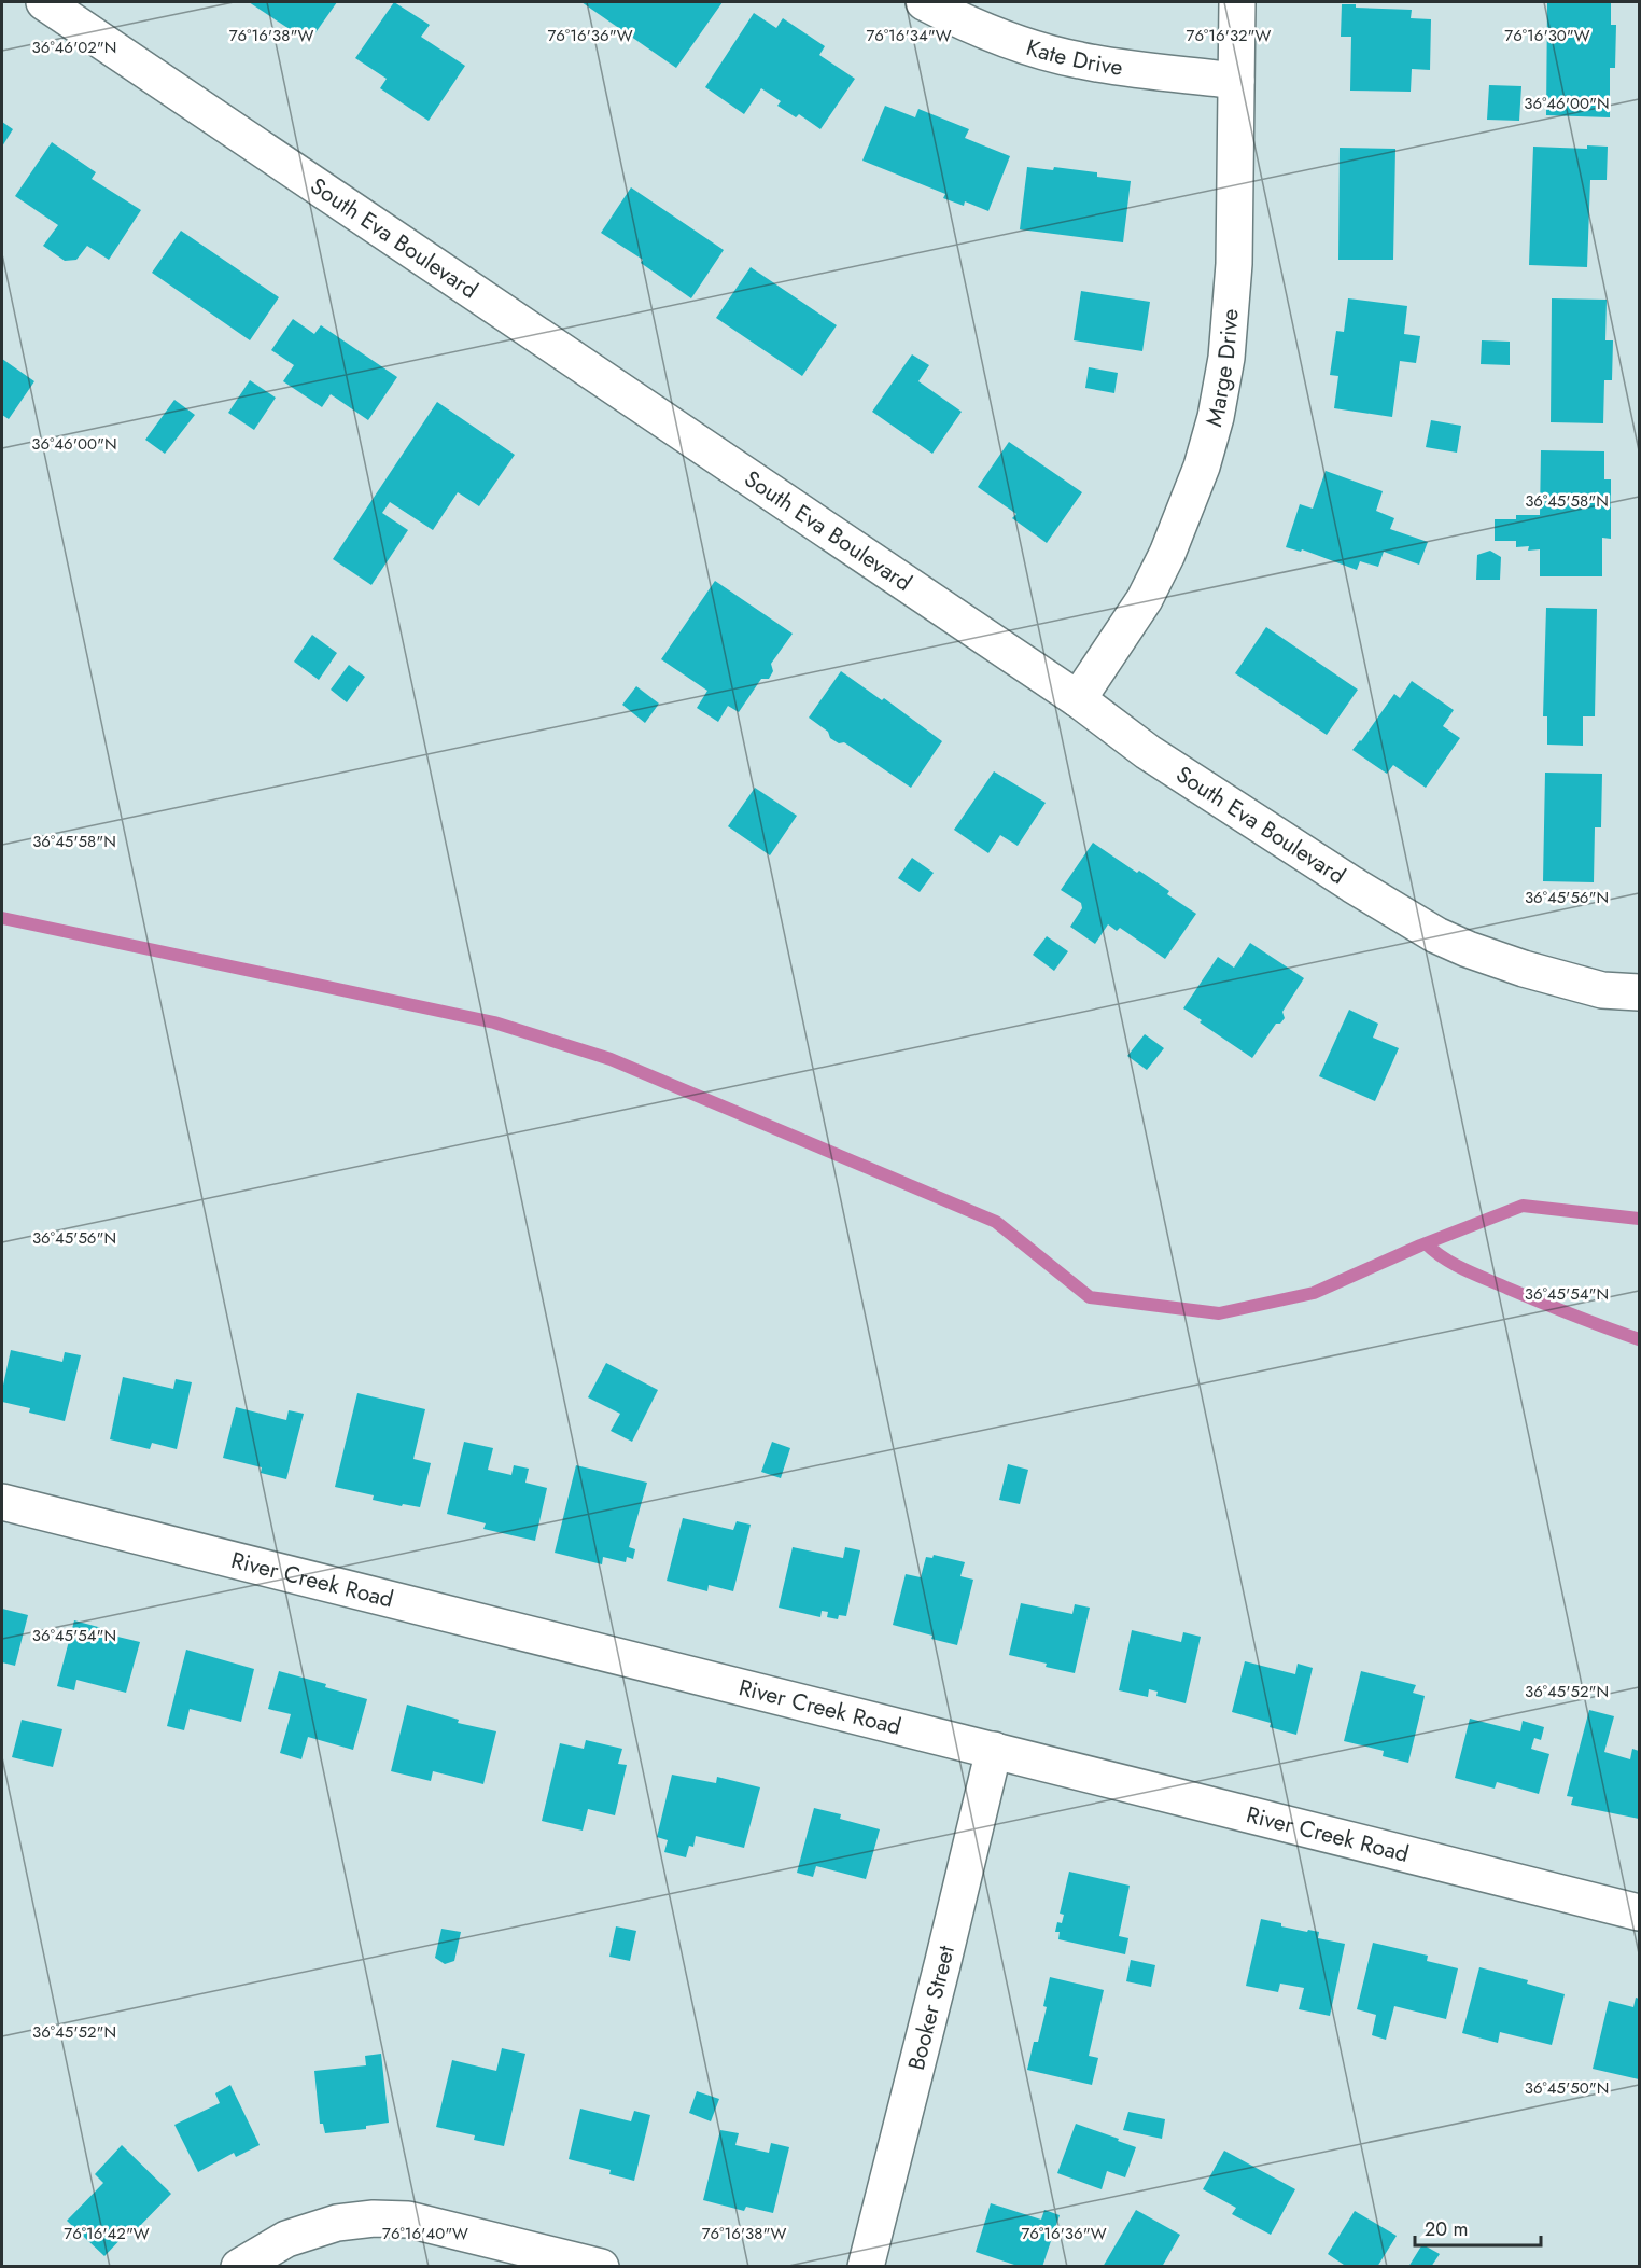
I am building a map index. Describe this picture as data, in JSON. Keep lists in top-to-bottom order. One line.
{"streets":{"street":["Kate Drive","South Eva Boulevard","Marge Drive","River Creek Road","Booker Street"]},"crossings":[["Kate Drive","Marge Drive"],["South Eva Boulevard","Marge Drive"],["River Creek Road","Booker Street"]],"scale_bar":"20 m","coordinates":["76°16'38\"W","76°16'36\"W","76°16'34\"W","76°16'32\"W","76°16'30\"W","36°46'02\"N","36°46'00\"N","36°45'58\"N","36°45'56\"N","36°45'54\"N","36°45'52\"N","36°45'50\"N","76°16'42\"W","76°16'40\"W"]}
